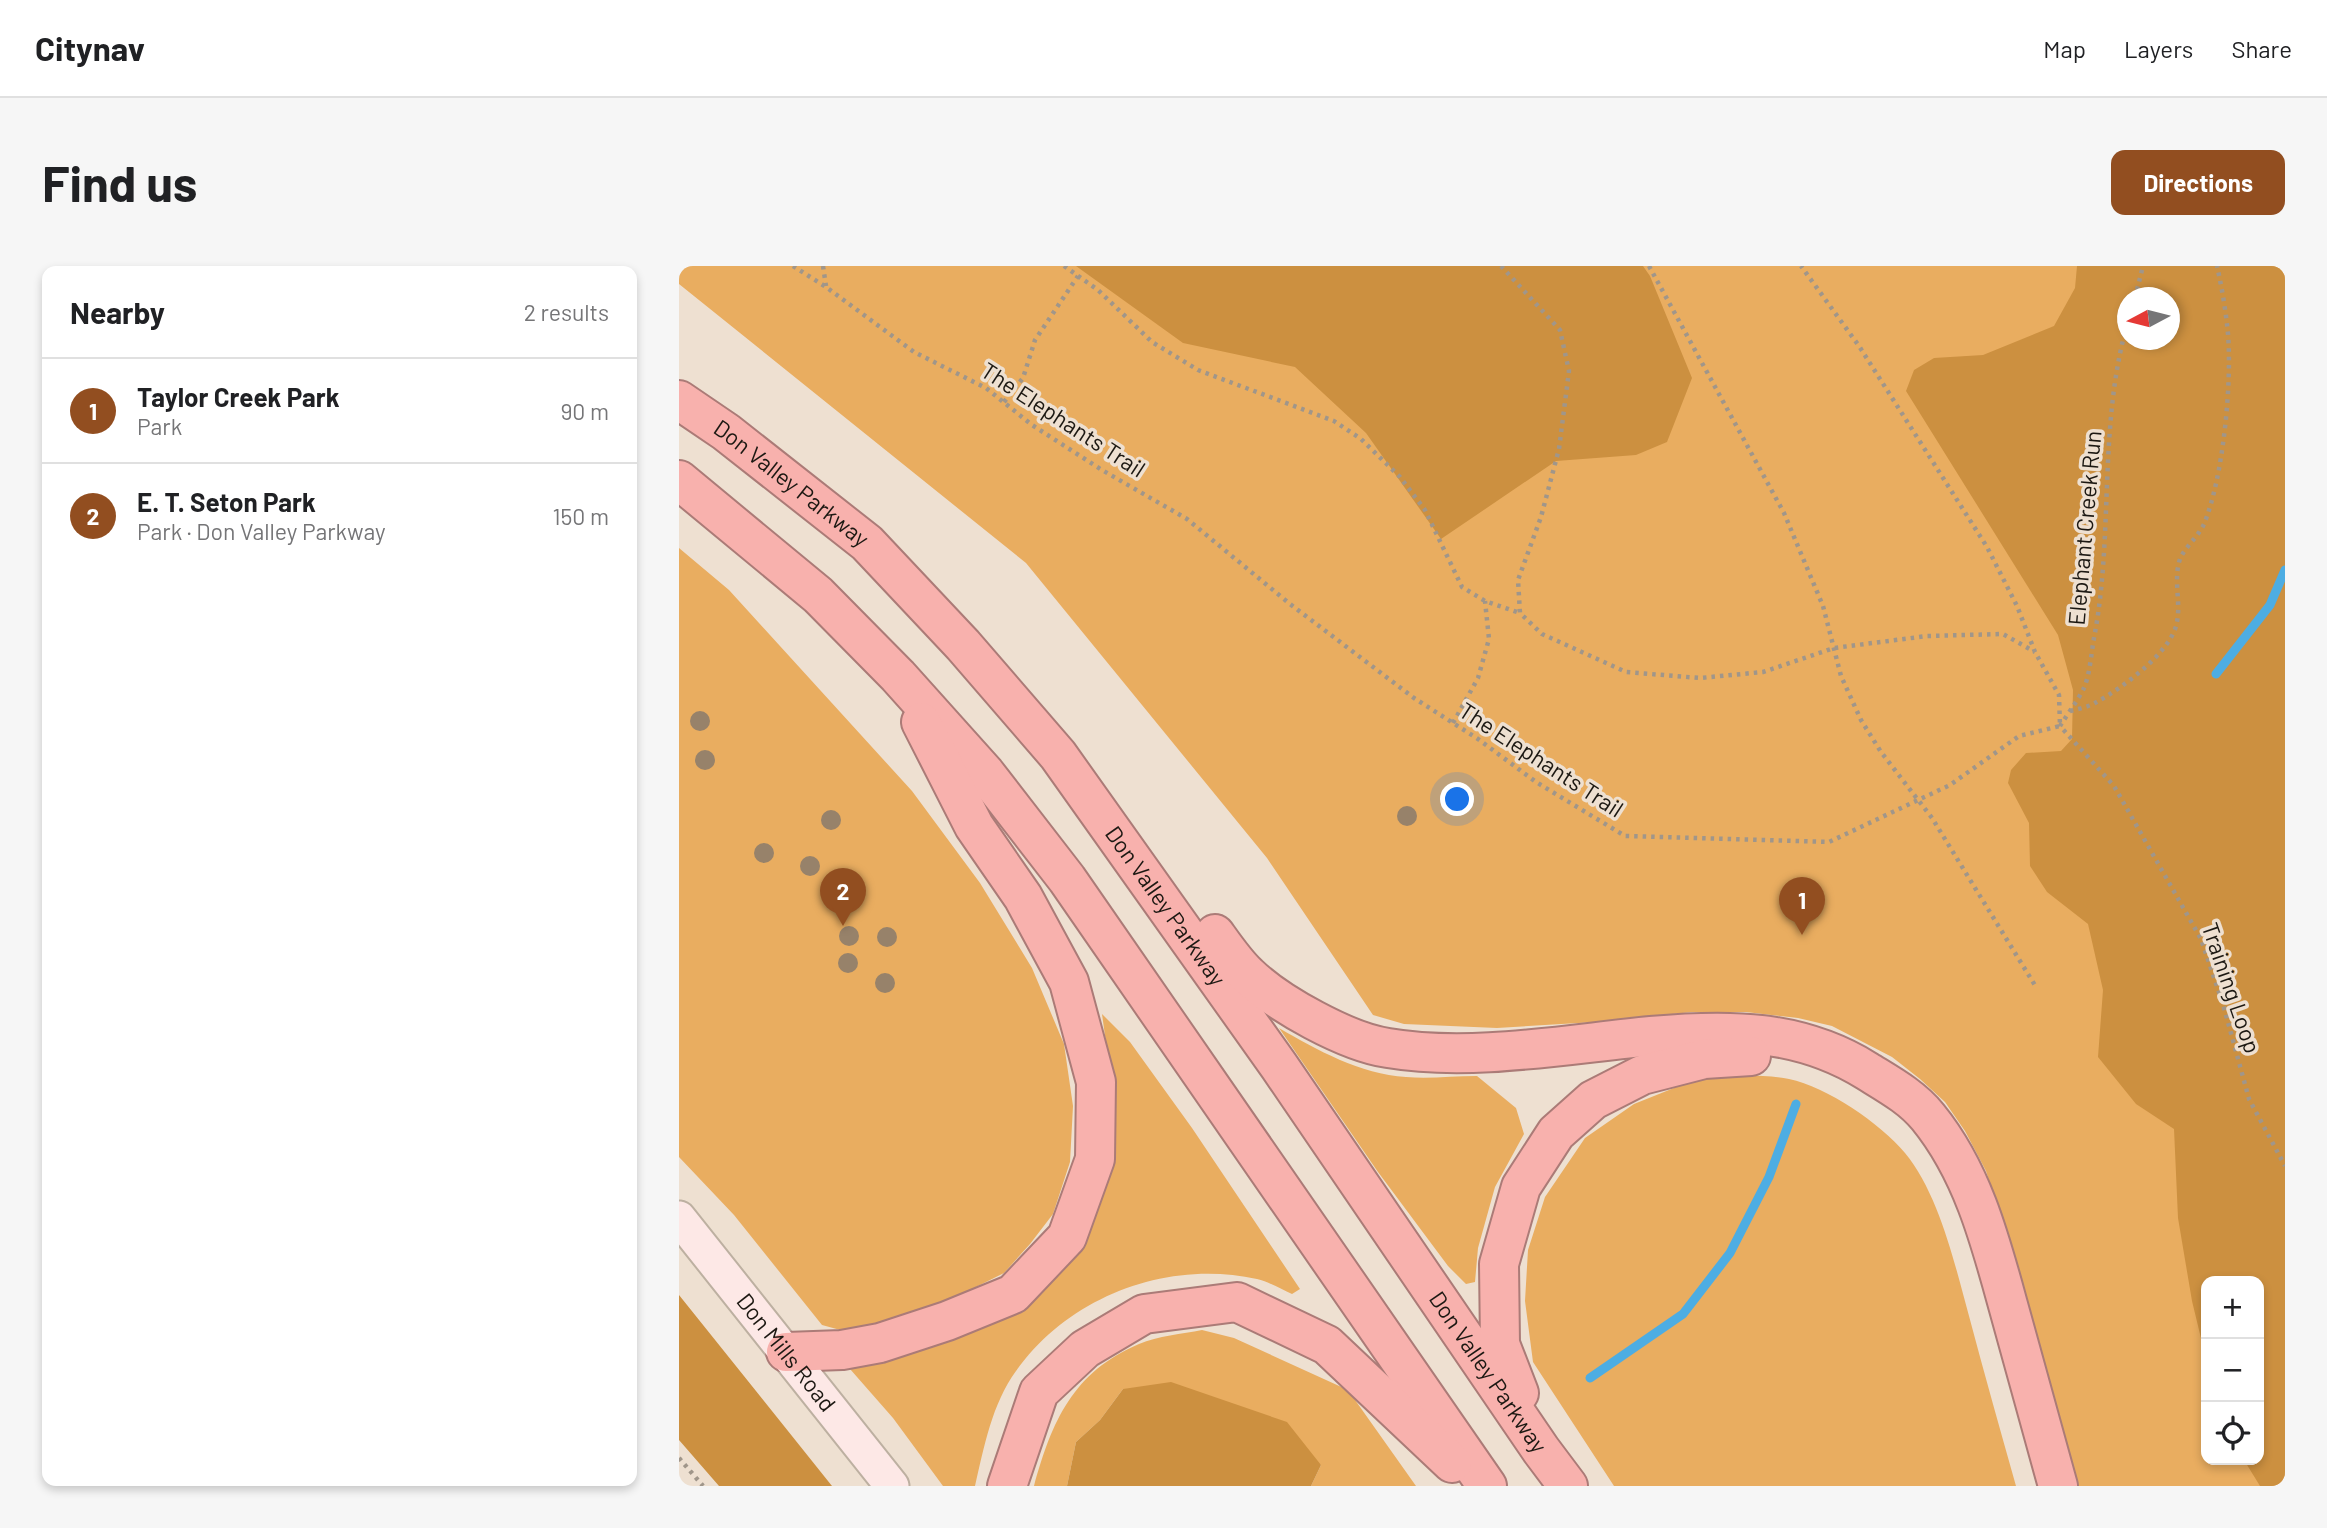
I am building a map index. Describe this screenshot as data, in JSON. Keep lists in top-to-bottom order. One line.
{"streets":{"highway":["Don Valley Parkway"],"main road":["Don Mills Road"],"path":["The Elephants Trail","Elephant Creek Run","Training Loop"]},"crossings":[["The Elephants Trail","Elephant Creek Run"],["The Elephants Trail","Training Loop"],["Elephant Creek Run","Training Loop"]],"north":"left","page":{"header":"Citynav","nav":["Map","Layers","Share"],"buttons":"Directions","title":"Find us","heading":["Nearby","2 results"],"list":[{"mark":"1","name":"Taylor Creek Park","note":"Park","value":"90 m"},{"mark":"2","name":"E. T. Seton Park","note":"Park · Don Valley Parkway","value":"150 m"}],"pins":["2","1"],"map_buttons":["+","−"]}}
